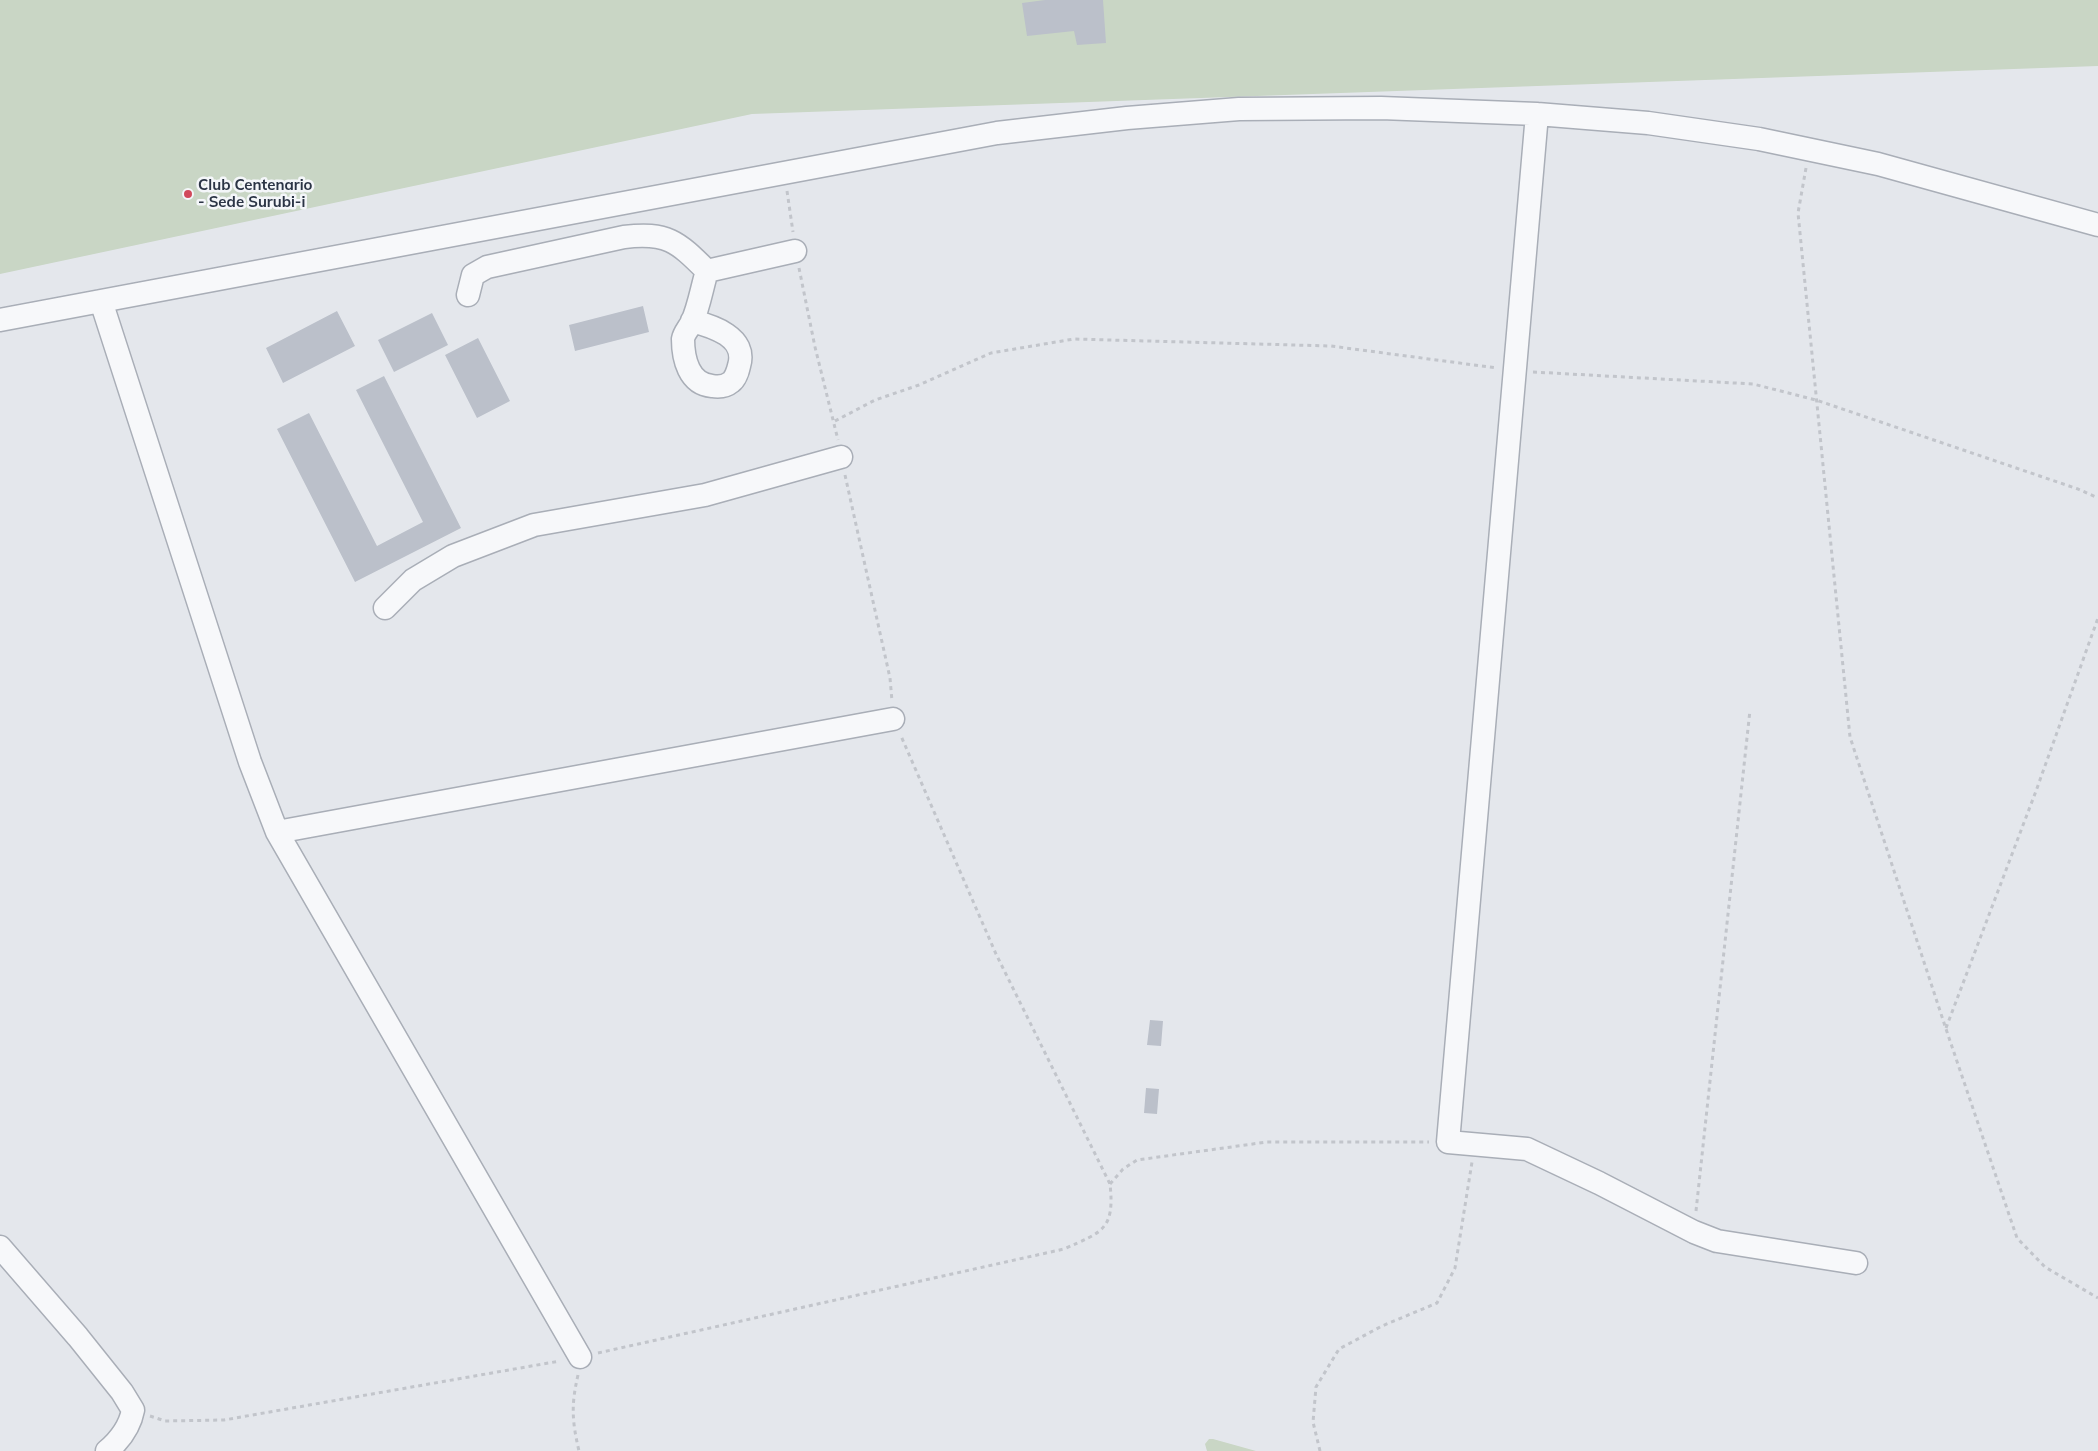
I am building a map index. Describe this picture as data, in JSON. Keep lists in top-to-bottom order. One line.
{"places":["Club Centenario - Sede Surubi-i"]}
